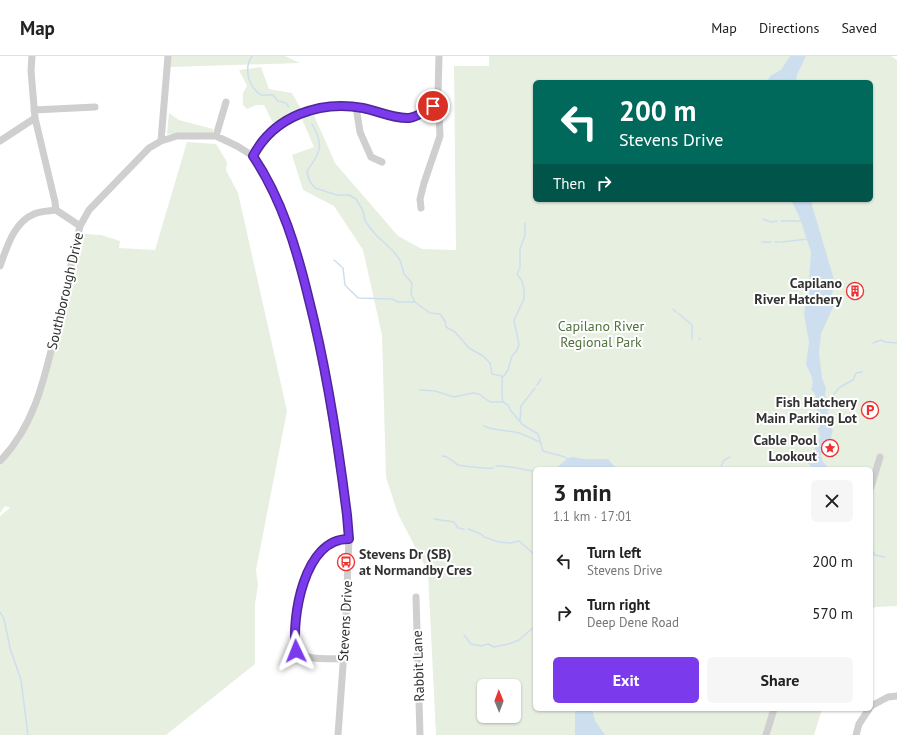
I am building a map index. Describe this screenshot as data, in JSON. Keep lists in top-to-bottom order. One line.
{"streets":{"street":["Southborough Drive","Stevens Drive","Rabbit Lane"]},"crossings":[["Southborough Drive","Stevens Drive"]],"parks":["Capilano River Regional Park"],"places":{"building":["Capilano River Hatchery"],"parking":["Fish Hatchery Main Parking Lot"],"place":["Cable Pool Lookout"],"bus stop":["Stevens Dr (SB) at Normandby Cres"]},"north":"top","page":{"header":"Map","nav":["Map","Directions","Saved"],"turn":["200 m","Stevens Drive"],"then":"Then","heading":["3 min","1.1 km · 17:01"],"list":[{"name":"Turn left","note":"Stevens Drive","value":"200 m"},{"name":"Turn right","note":"Deep Dene Road","value":"570 m"}],"buttons":["Exit","Share"]}}
